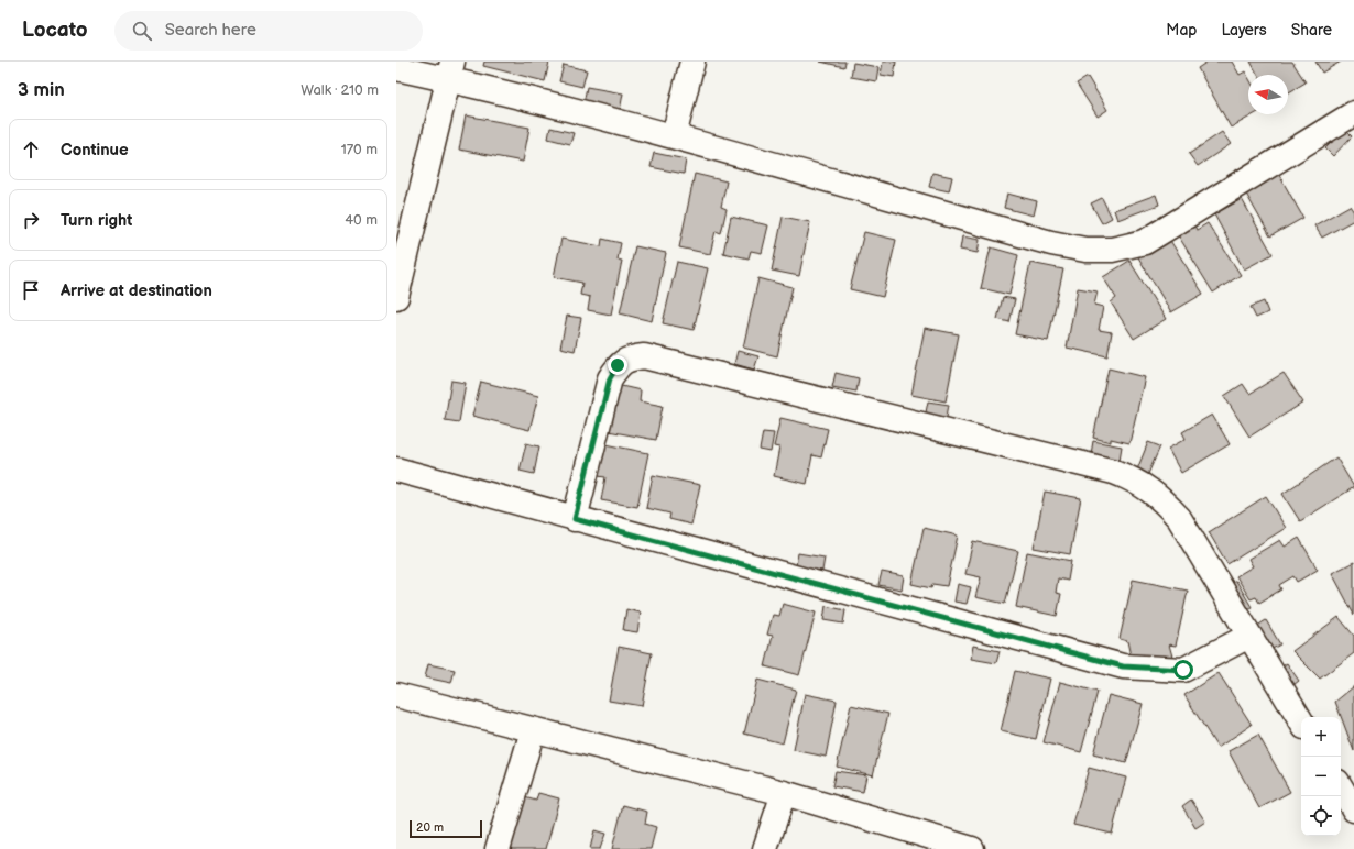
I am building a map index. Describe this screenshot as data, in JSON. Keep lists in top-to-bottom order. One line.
{"scale_bar":"20 m","north":"left","page":{"header":"Locato","search":"Search here","nav":["Map","Layers","Share"],"heading":["3 min","Walk · 210 m"],"list":[["Continue","170 m"],["Turn right","40 m"],"Arrive at destination"],"map_buttons":["+","−"],"scale":"20 m"}}
